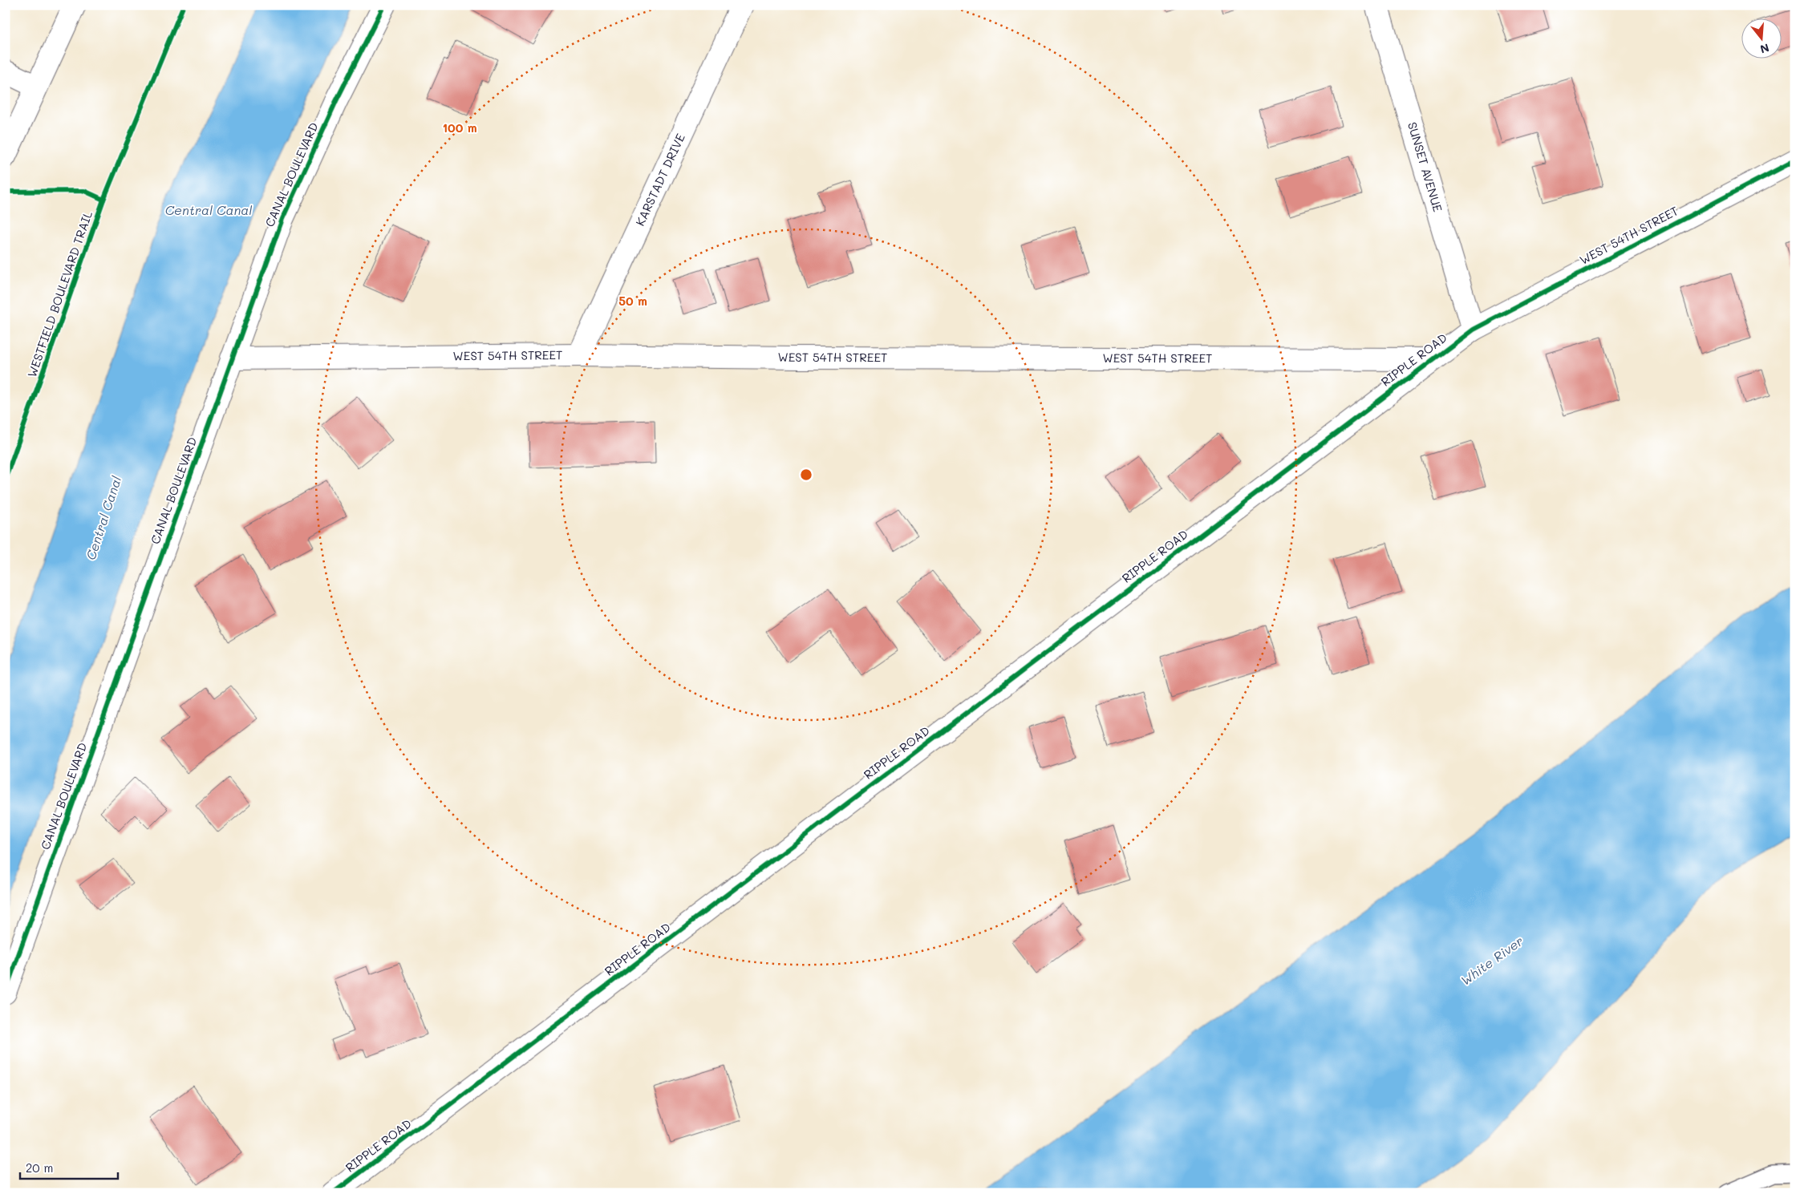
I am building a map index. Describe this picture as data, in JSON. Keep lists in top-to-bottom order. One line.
{"streets":{"street":["SUNSET AVENUE","CANAL BOULEVARD","KARSTADT DRIVE","WEST 54TH STREET","RIPPLE ROAD"],"cycle path":["WESTFIELD BOULEVARD TRAIL"]},"crossings":[["SUNSET AVENUE","WEST 54TH STREET"],["SUNSET AVENUE","RIPPLE ROAD"],["CANAL BOULEVARD","WEST 54TH STREET"],["KARSTADT DRIVE","WEST 54TH STREET"],["WEST 54TH STREET","RIPPLE ROAD"]],"water":["Central Canal","White River"],"scale_bar":"20 m","north":"bottom","rings":["100 m","50 m"]}
